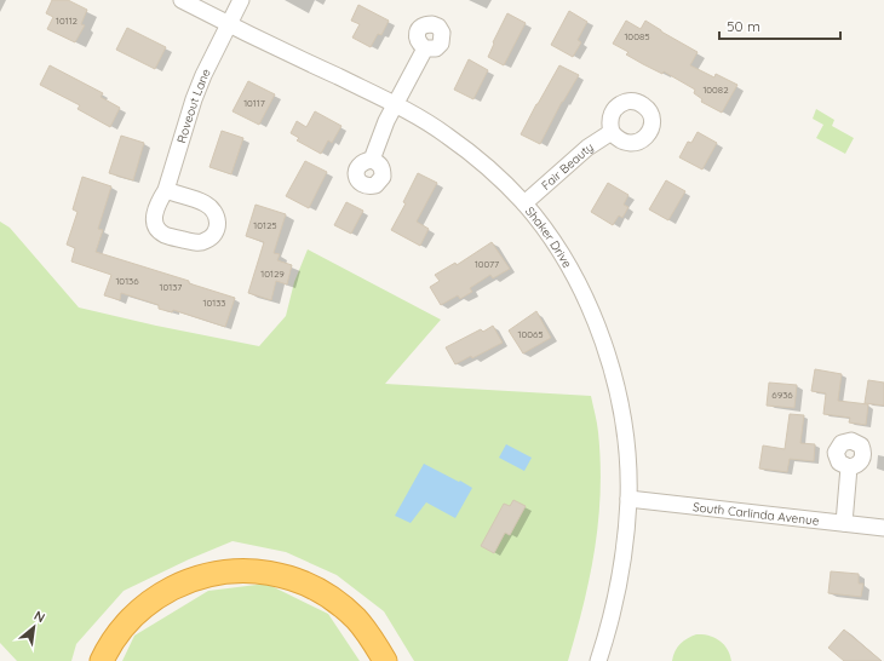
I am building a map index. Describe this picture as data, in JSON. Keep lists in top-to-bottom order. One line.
{"streets":{"street":["Roveout Lane","Fair Beauty","Shaker Drive","South Carlinda Avenue"]},"crossings":[["Roveout Lane","Shaker Drive"],["Fair Beauty","Shaker Drive"],["Shaker Drive","South Carlinda Avenue"]],"house_numbers":["10112","10085","10082","10117","10125","10077","10129","10136","10137","10133","10065","6936"],"scale_bar":"50 m","north":"top right"}
